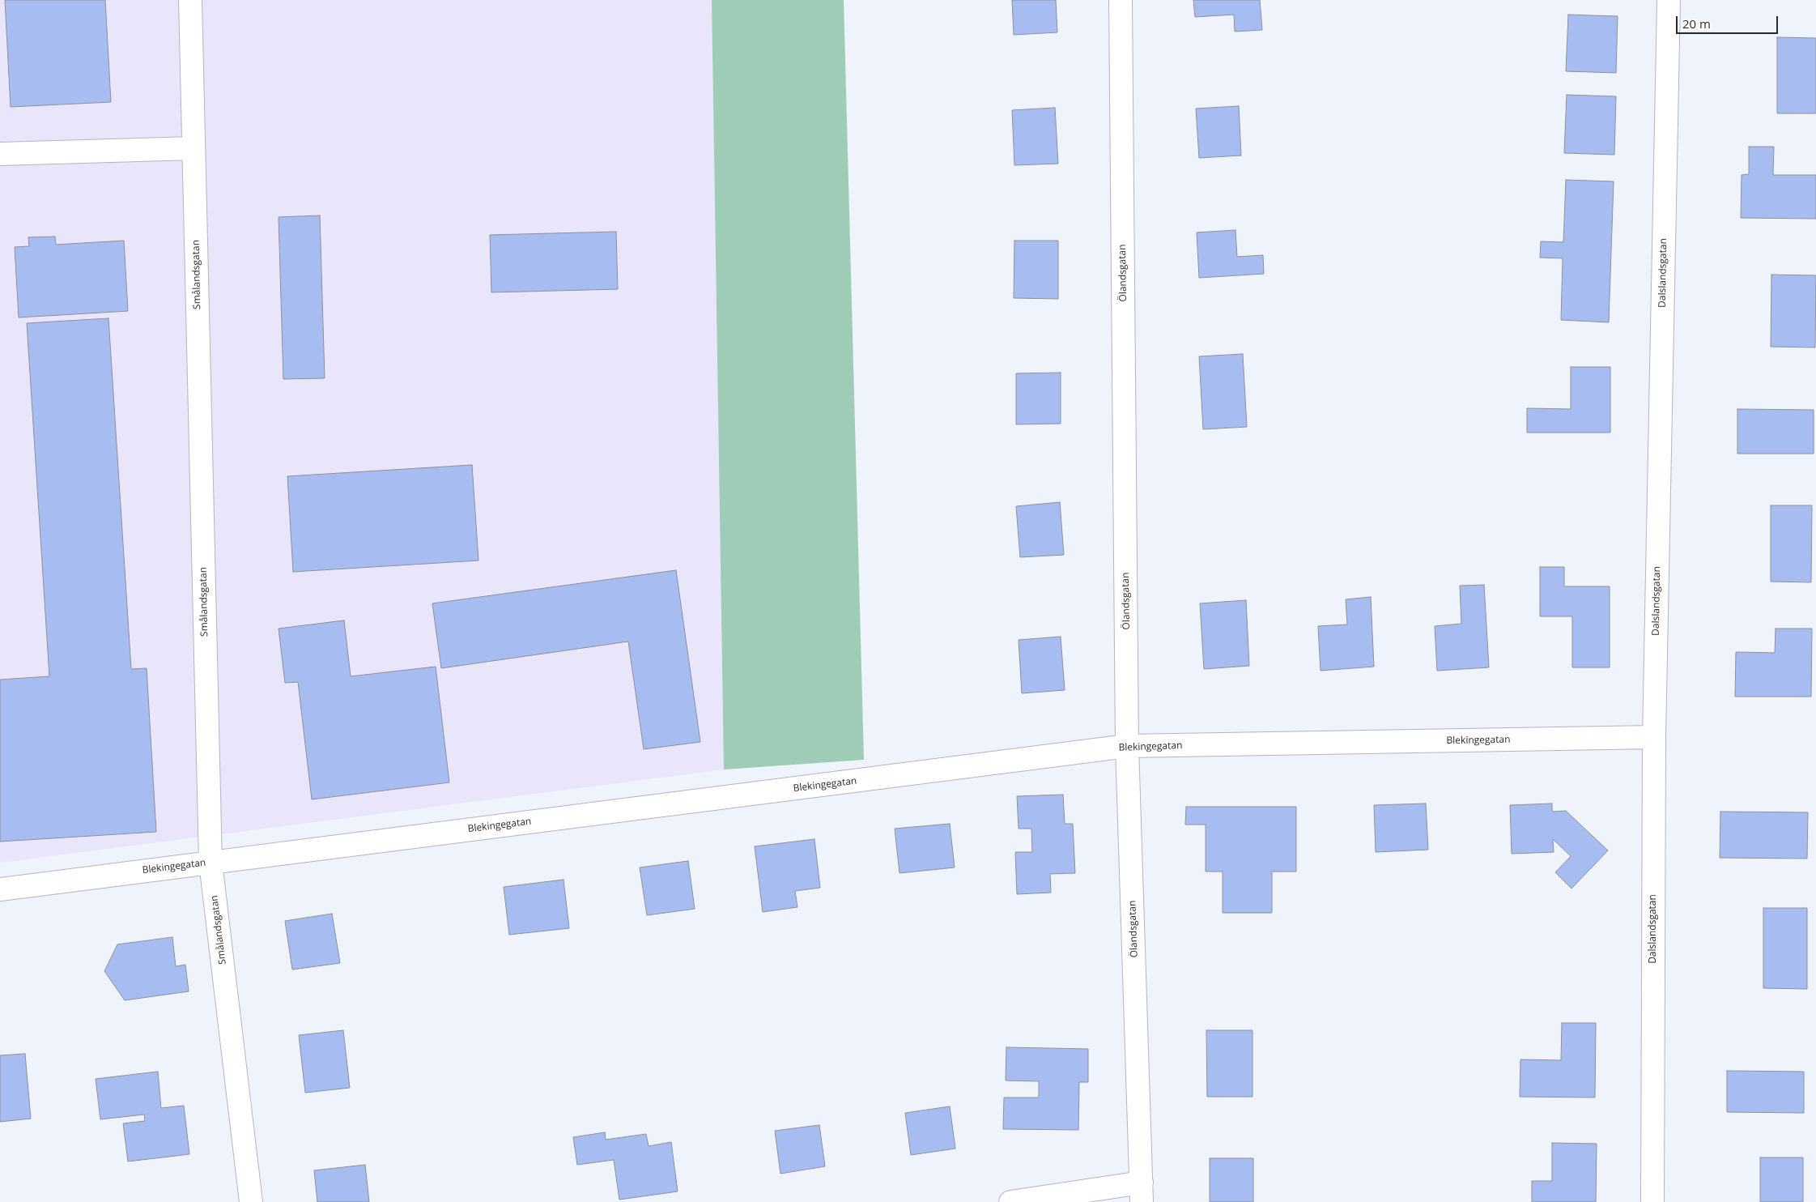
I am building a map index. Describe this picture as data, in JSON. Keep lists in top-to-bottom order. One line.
{"streets":{"street":["Ölandsgatan","Dalslandsgatan","Smålandsgatan","Blekingegatan"]},"crossings":[["Ölandsgatan","Blekingegatan"],["Dalslandsgatan","Blekingegatan"],["Smålandsgatan","Blekingegatan"]],"scale_bar":"20 m"}
